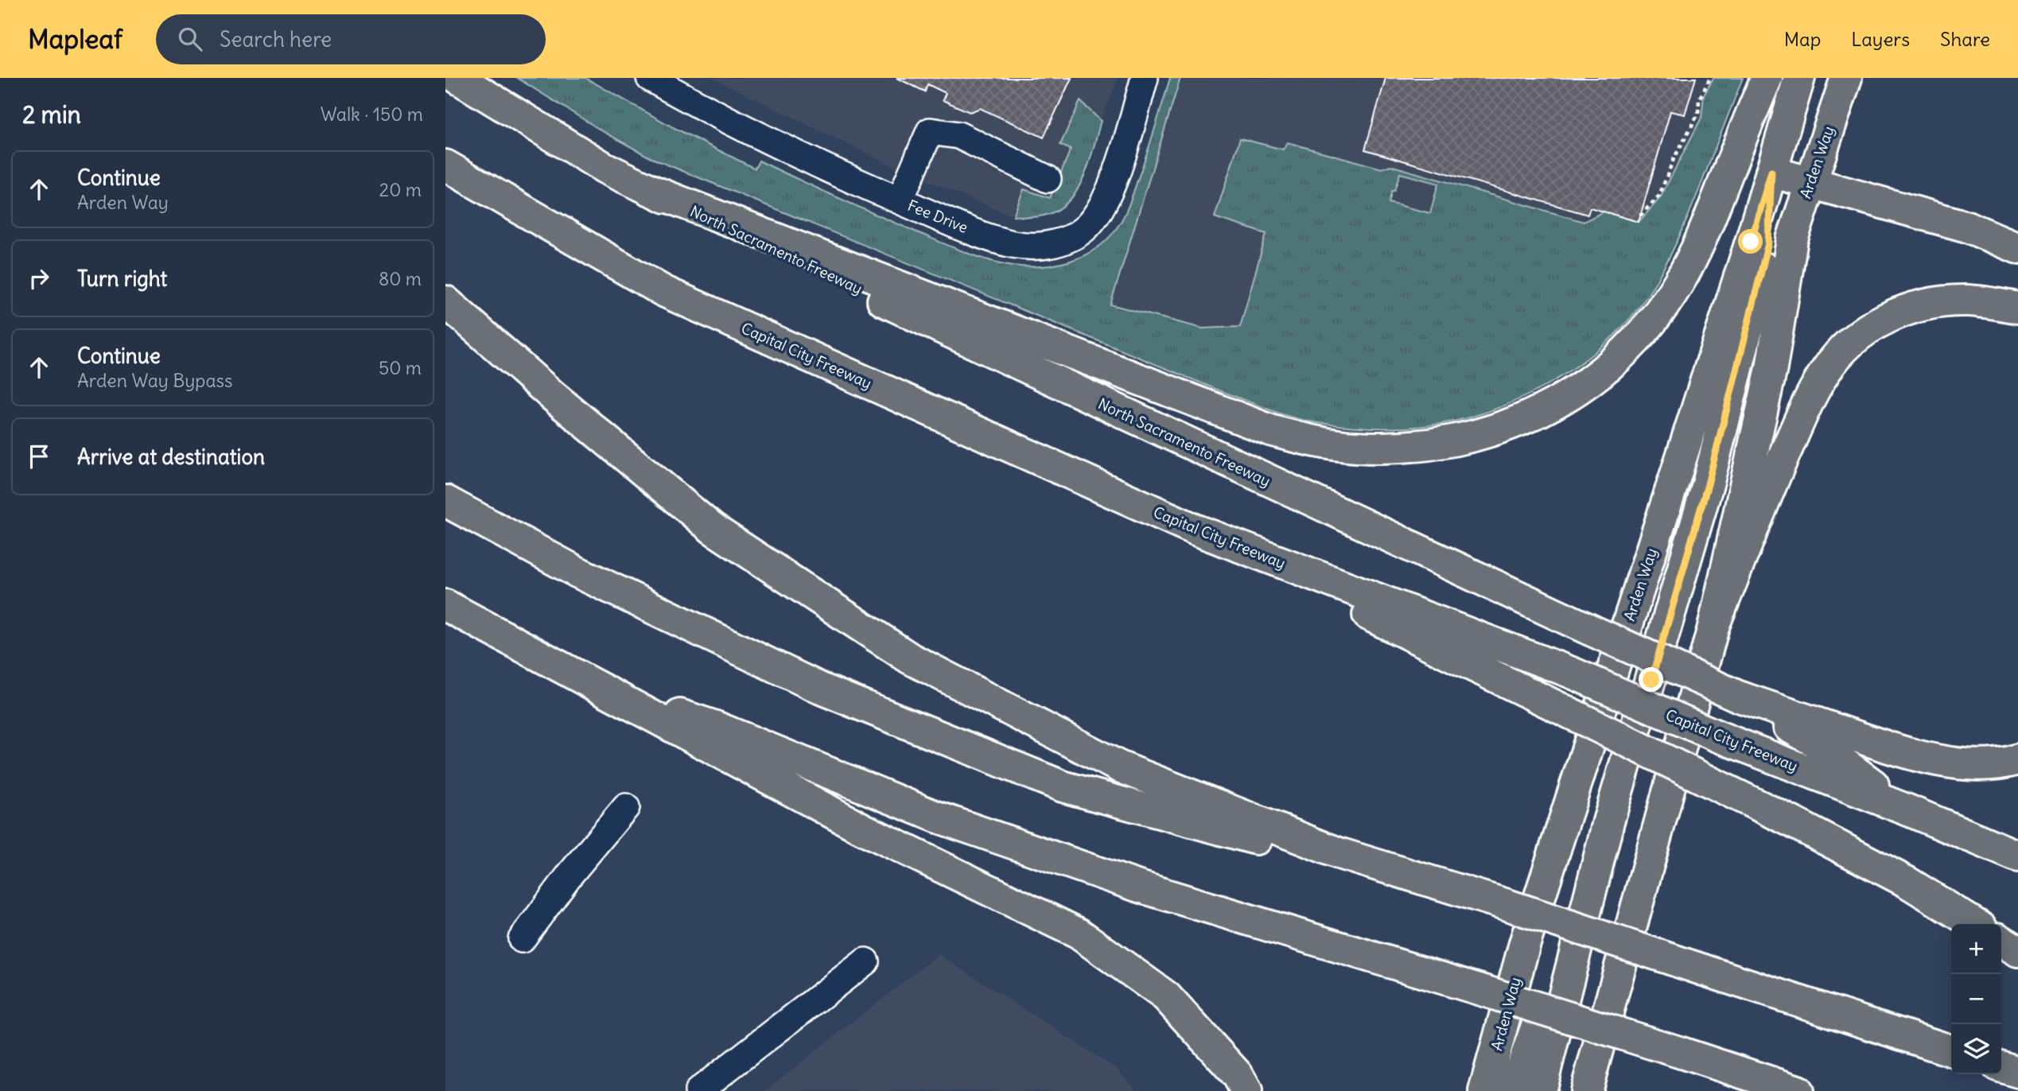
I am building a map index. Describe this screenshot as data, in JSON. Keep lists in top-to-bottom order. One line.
{"streets":{"main road":["Arden Way","North Sacramento Freeway","Capital City Freeway"],"street":["Fee Drive"]},"crossings":[["North Sacramento Freeway","Capital City Freeway"]],"page":{"header":"Mapleaf","search":"Search here","nav":["Map","Layers","Share"],"heading":["2 min","Walk · 150 m"],"list":[["Continue","Arden Way","20 m"],["Turn right","80 m"],["Continue","Arden Way Bypass","50 m"],"Arrive at destination"],"map_buttons":["+","−"]}}
